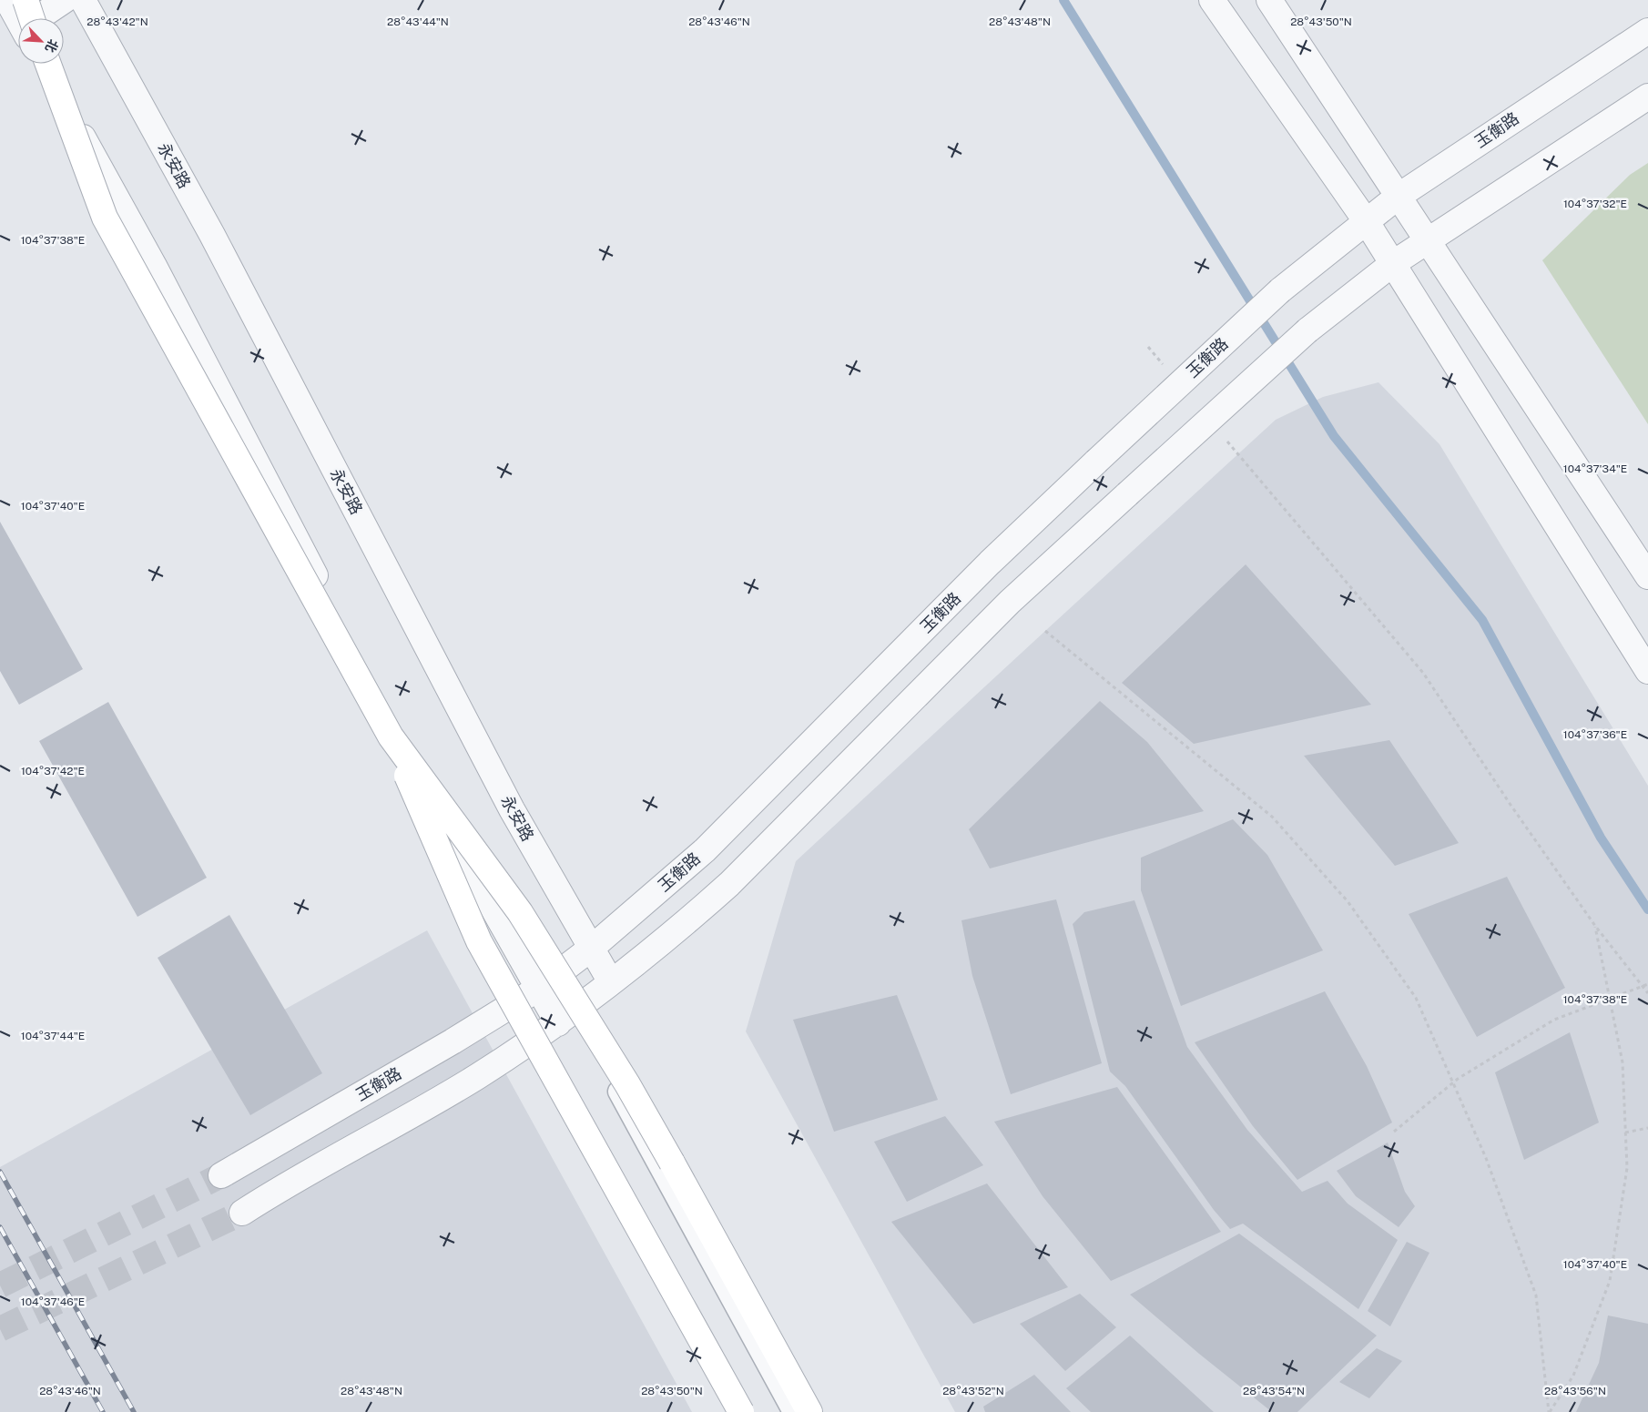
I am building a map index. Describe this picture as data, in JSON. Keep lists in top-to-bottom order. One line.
{"streets":{"street":["玉衡路","永安路"]},"crossings":[["玉衡路","永安路"]],"north":"bottom right","coordinates":["28°43'42\"N","28°43'44\"N","28°43'46\"N","28°43'48\"N","28°43'50\"N","104°37'32\"E","104°37'38\"E","104°37'34\"E","104°37'40\"E","104°37'36\"E","104°37'42\"E","104°37'44\"E","104°37'46\"E","28°43'52\"N","28°43'54\"N","28°43'56\"N"]}
